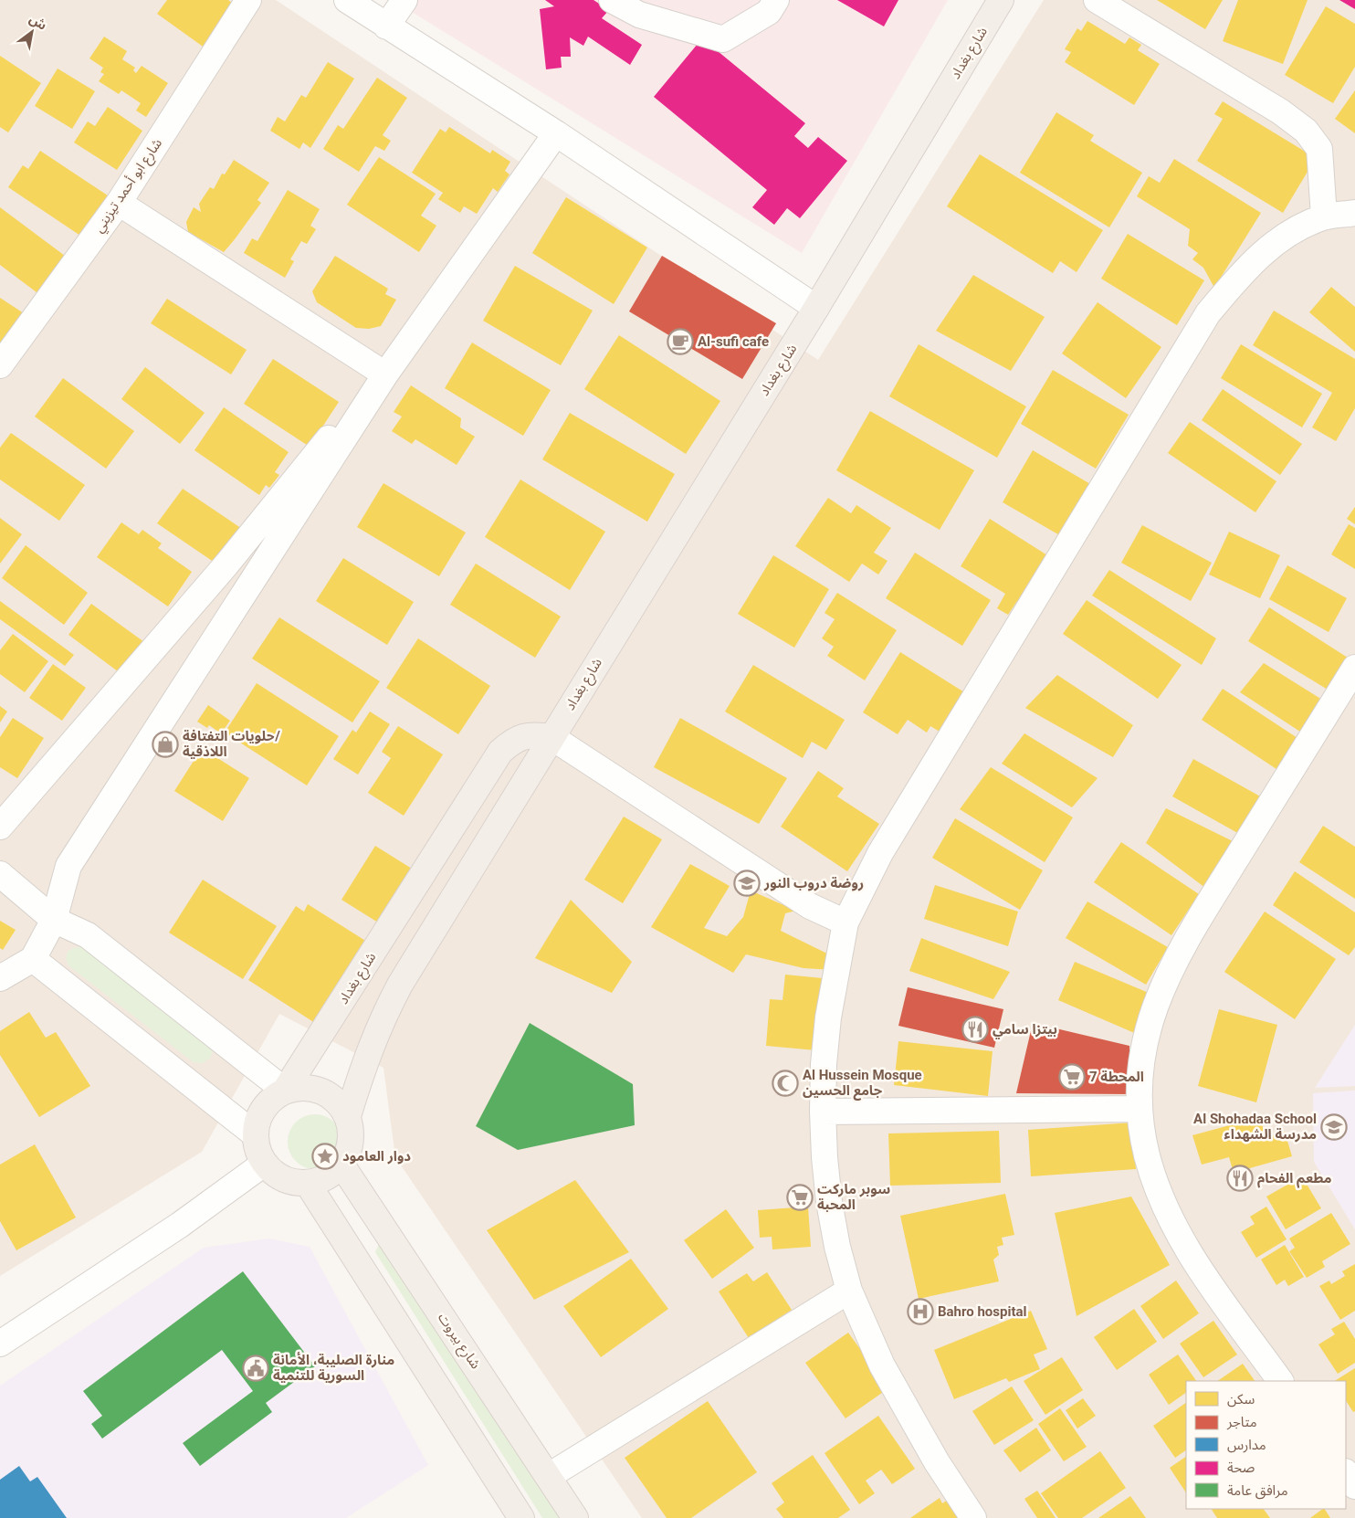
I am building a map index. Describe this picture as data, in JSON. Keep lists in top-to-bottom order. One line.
{"streets":{"main road":["شارع بغداد","شارع بيروت"],"street":["شارع ابو أحمد تيزيني"]},"crossings":[["شارع بغداد","شارع بيروت"]],"places":{"cafe":["Al-sufi cafe"],"shop":["حلويات التفتافة/ اللاذقية"],"school or university":["روضة دروب النور","Al Shohadaa School مدرسة الشهداء"],"restaurant":["بيتزا سامي","مطعم الفحام"],"supermarket":["المحطة 7","سوبر ماركت المحبة"],"mosque":["Al Hussein Mosque جامع الحسين"],"place":["دوار العامود"],"hospital":["Bahro hospital"],"public building":["منارة الصليبة، الأمانة السورية للتنمية"]},"legend":["سكن","متاجر","مدارس","صحة","مرافق عامة"],"north":"top right"}
